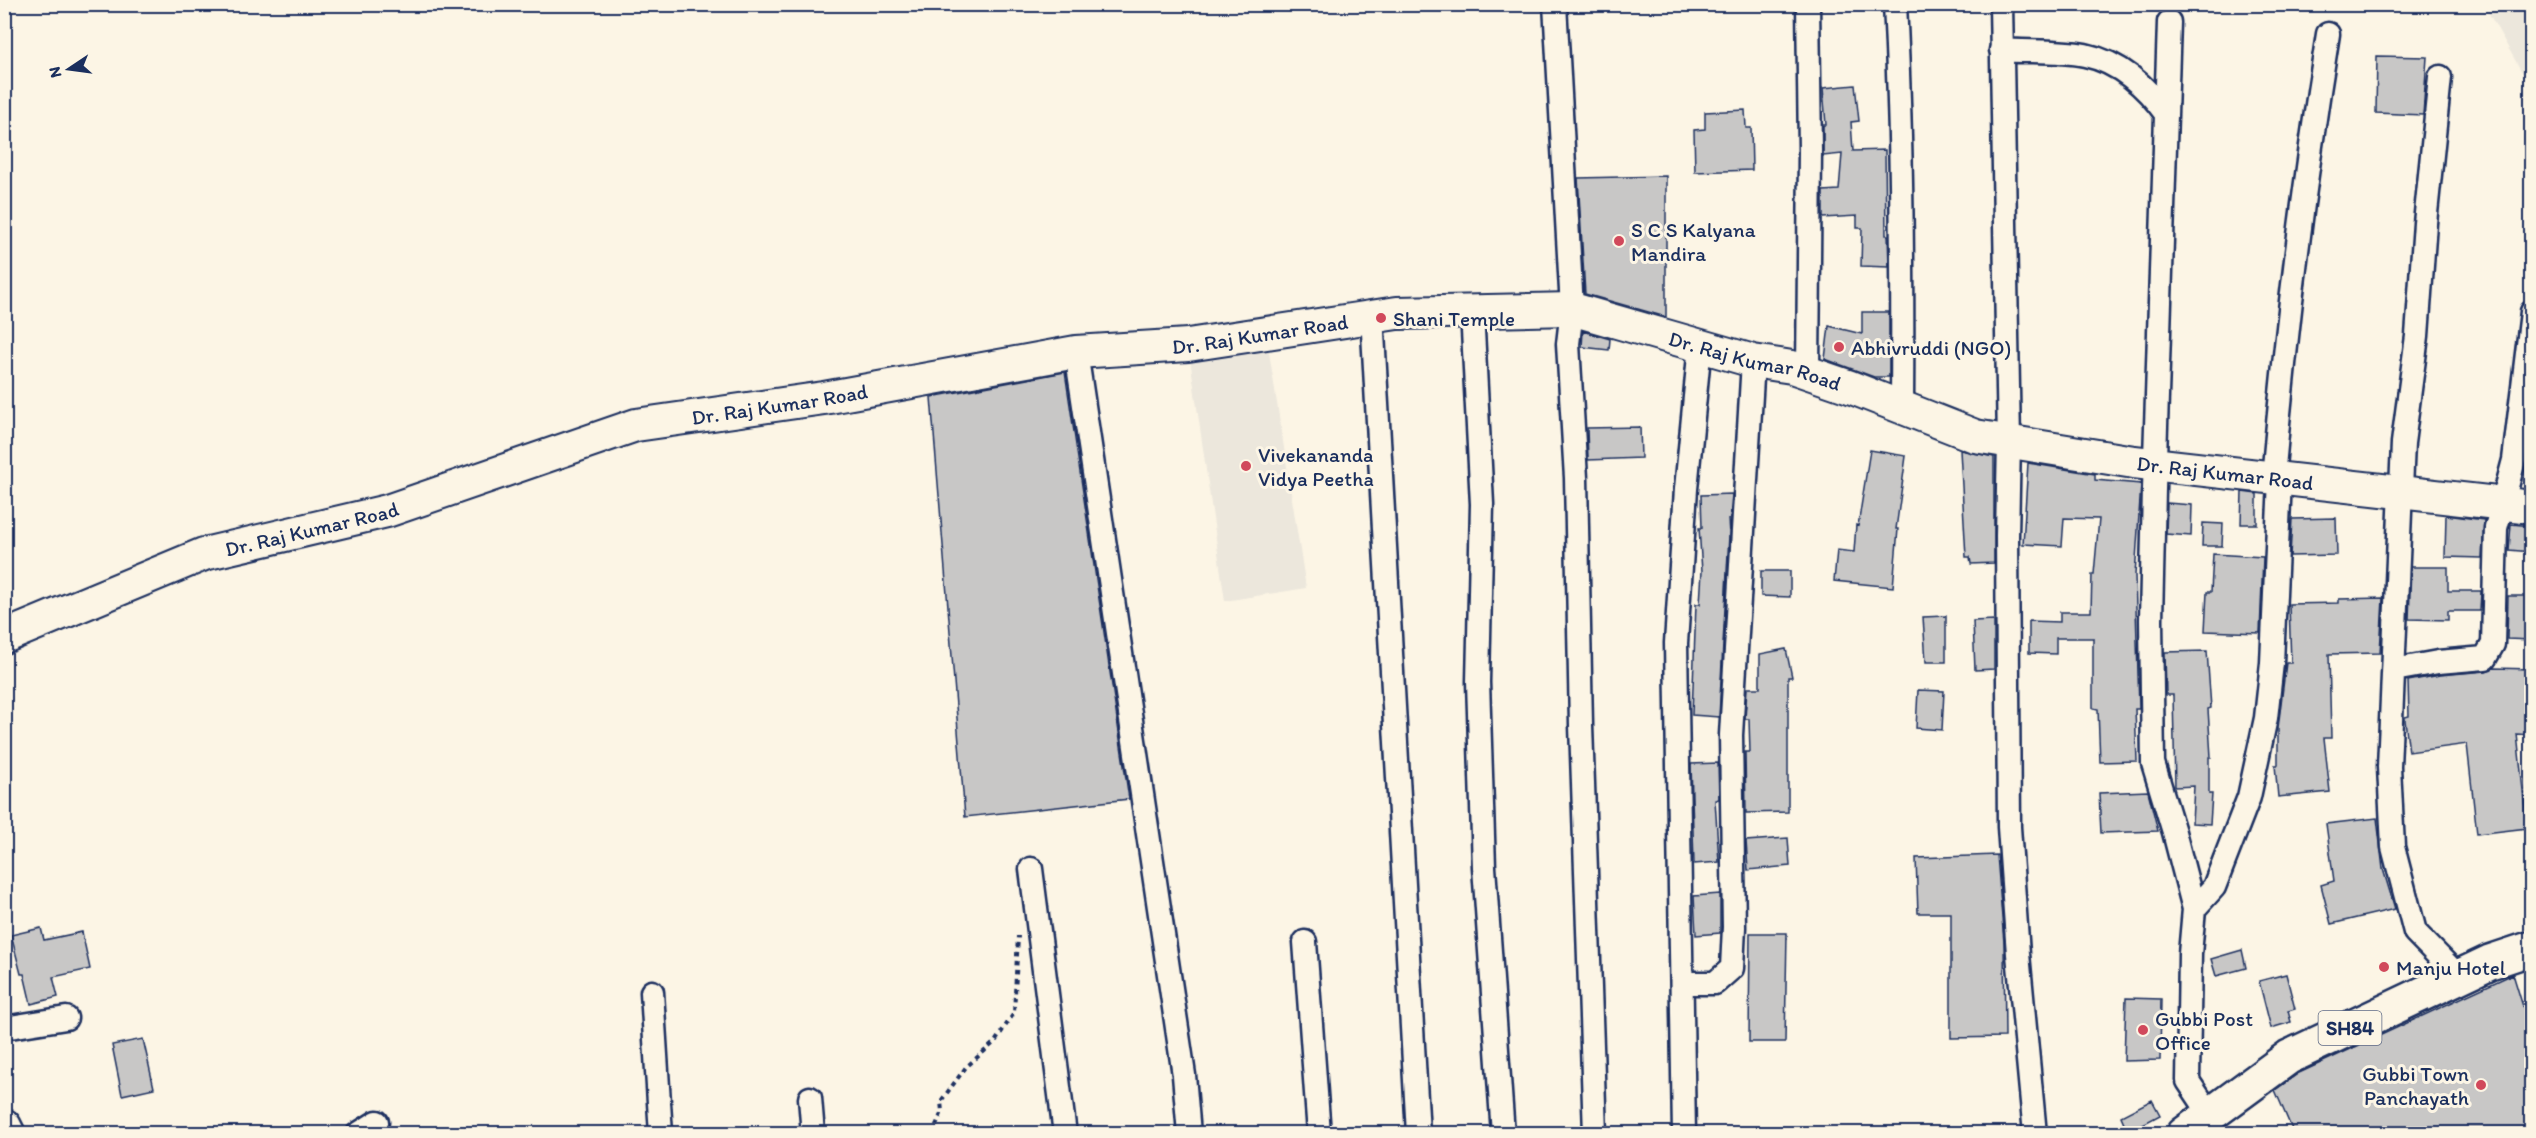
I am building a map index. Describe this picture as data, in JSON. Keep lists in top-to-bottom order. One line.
{"streets":{"main road":["SH84"],"street":["Dr. Raj Kumar Road"]},"places":["S C S Kalyana Mandira","Shani Temple","Abhivruddi (NGO)","Vivekananda Vidya Peetha","Manju Hotel","Gubbi Post Office","Gubbi Town Panchayath"],"north":"left"}
